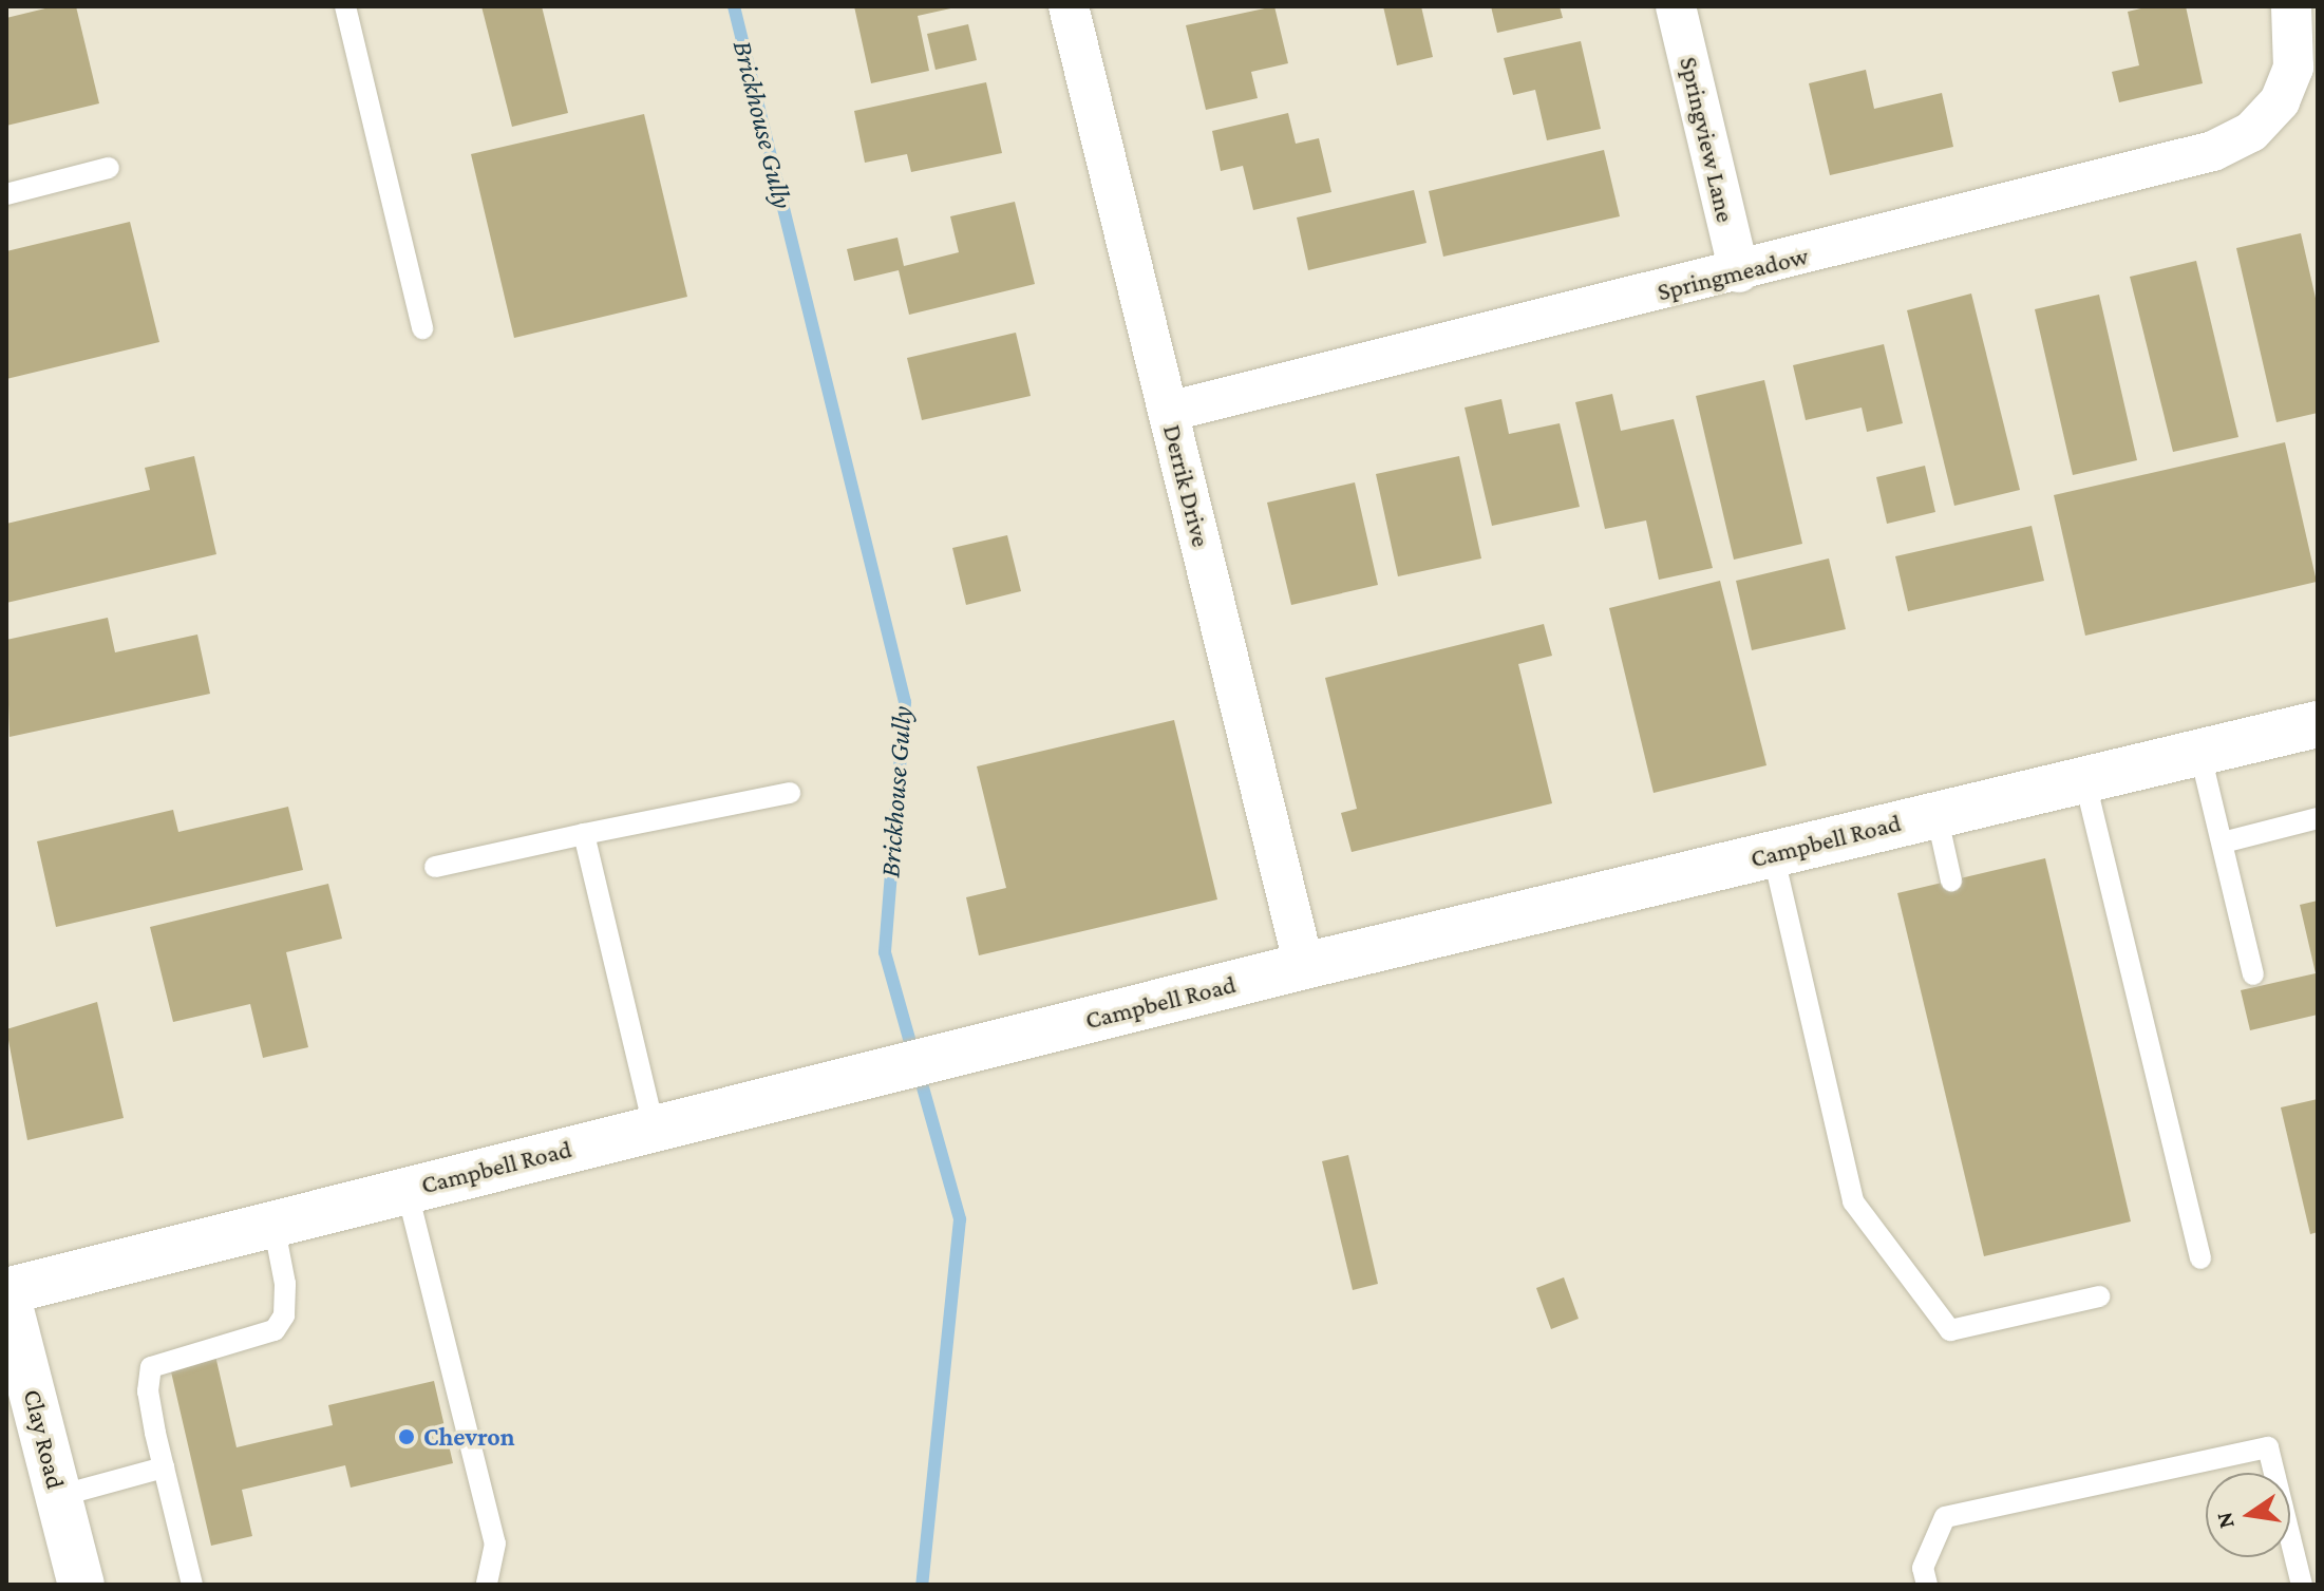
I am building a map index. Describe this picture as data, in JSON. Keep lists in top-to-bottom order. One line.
{"streets":{"street":["Springview Lane","Springmeadow","Derrik Drive","Campbell Road","Clay Road"]},"crossings":[["Springview Lane","Springmeadow"],["Springmeadow","Derrik Drive"],["Derrik Drive","Campbell Road"],["Campbell Road","Clay Road"]],"water":["Brickhouse Gully"],"places":["Chevron"],"north":"left"}
